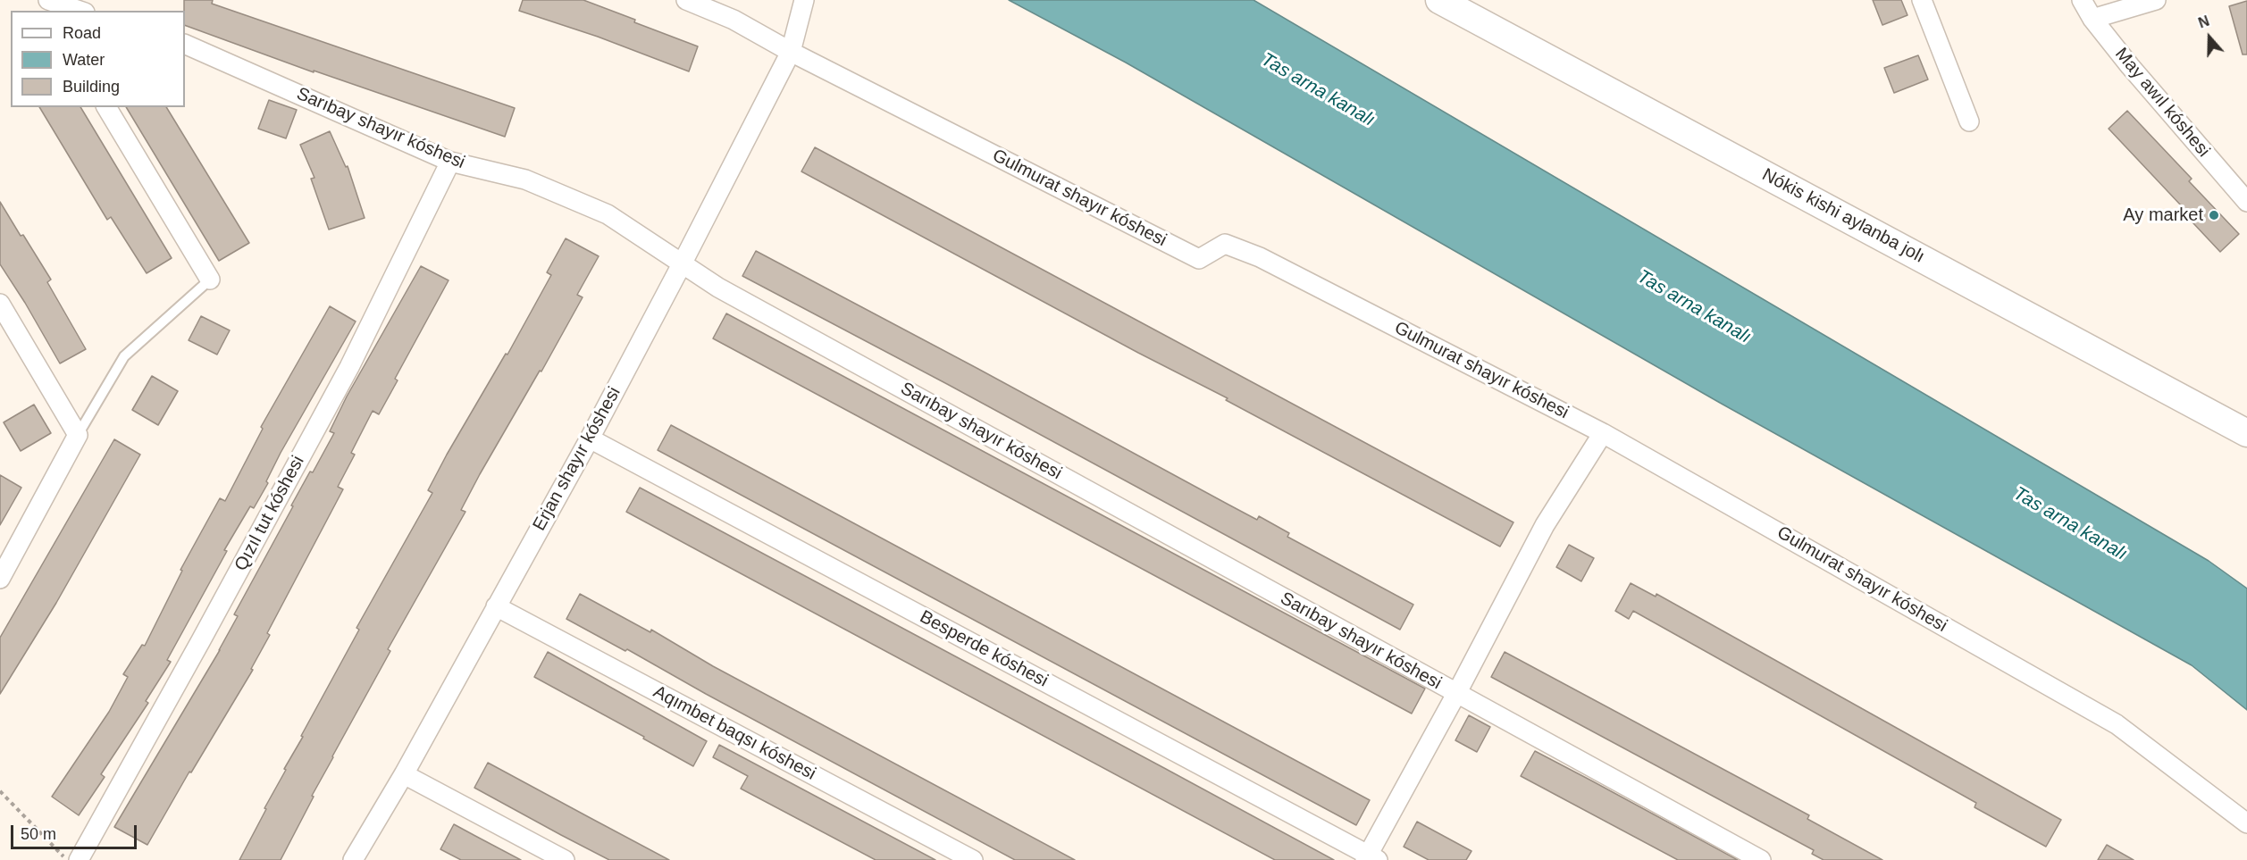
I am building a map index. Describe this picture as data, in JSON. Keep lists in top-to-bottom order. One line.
{"streets":{"main road":["Nókis kishi aylanba jolı"],"street":["May awıl kóshesi","Sarıbay shayır kóshesi","Gulmurat shayır kóshesi","Erjan shayır kóshesi","Qızıl tut kóshesi","Besperde kóshesi","Aqımbet baqsı kóshesi"]},"crossings":[["Sarıbay shayır kóshesi","Erjan shayır kóshesi"],["Sarıbay shayır kóshesi","Qızıl tut kóshesi"],["Gulmurat shayır kóshesi","Erjan shayır kóshesi"],["Erjan shayır kóshesi","Besperde kóshesi"],["Erjan shayır kóshesi","Aqımbet baqsı kóshesi"]],"water":["Tas arna kanalı"],"places":["Ay market"],"legend":["Road","Water","Building"],"scale_bar":"50 m","north":"top"}
